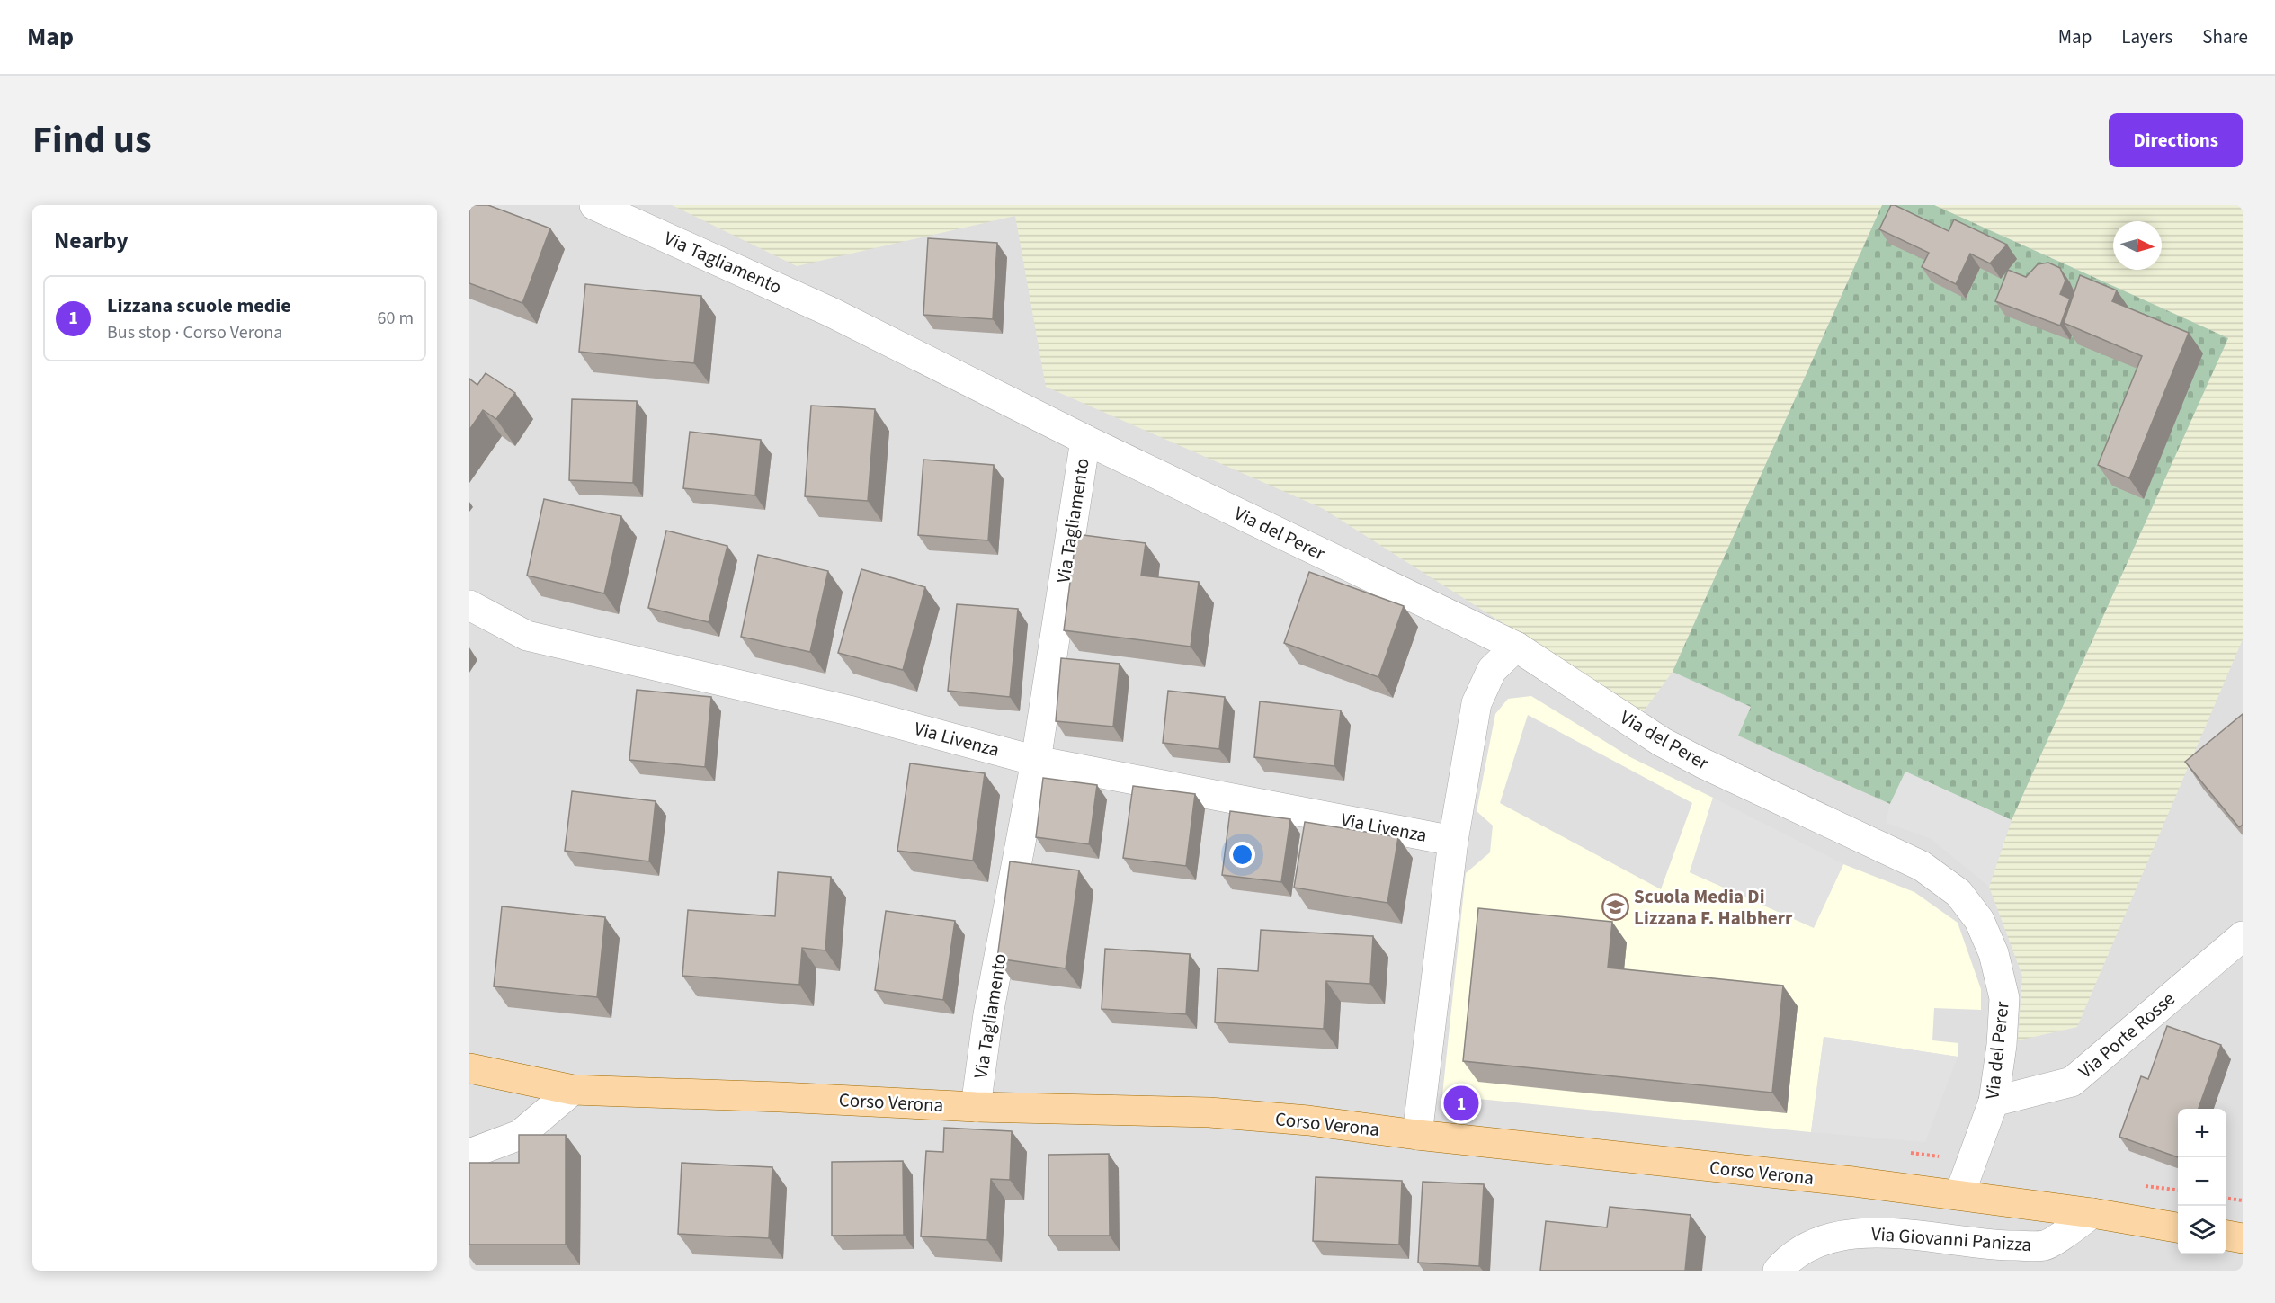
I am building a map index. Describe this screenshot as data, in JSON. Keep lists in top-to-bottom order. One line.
{"streets":{"main road":["Corso Verona"],"street":["Via Tagliamento","Via del Perer","Via Livenza","Via Porte Rosse","Via Giovanni Panizza"]},"crossings":[["Via Tagliamento","Via del Perer"],["Via Tagliamento","Via Livenza"],["Via Tagliamento","Corso Verona"],["Via del Perer","Via Porte Rosse"],["Via del Perer","Corso Verona"],["Corso Verona","Via Giovanni Panizza"]],"places":{"school or university":["Scuola Media Di Lizzana F. Halbherr"]},"north":"right","page":{"header":"Map","nav":["Map","Layers","Share"],"title":"Find us","buttons":"Directions","heading":"Nearby","list":[{"mark":"1","name":"Lizzana scuole medie","note":"Bus stop · Corso Verona","value":"60 m"}],"pins":"1","map_buttons":["+","−"]}}
